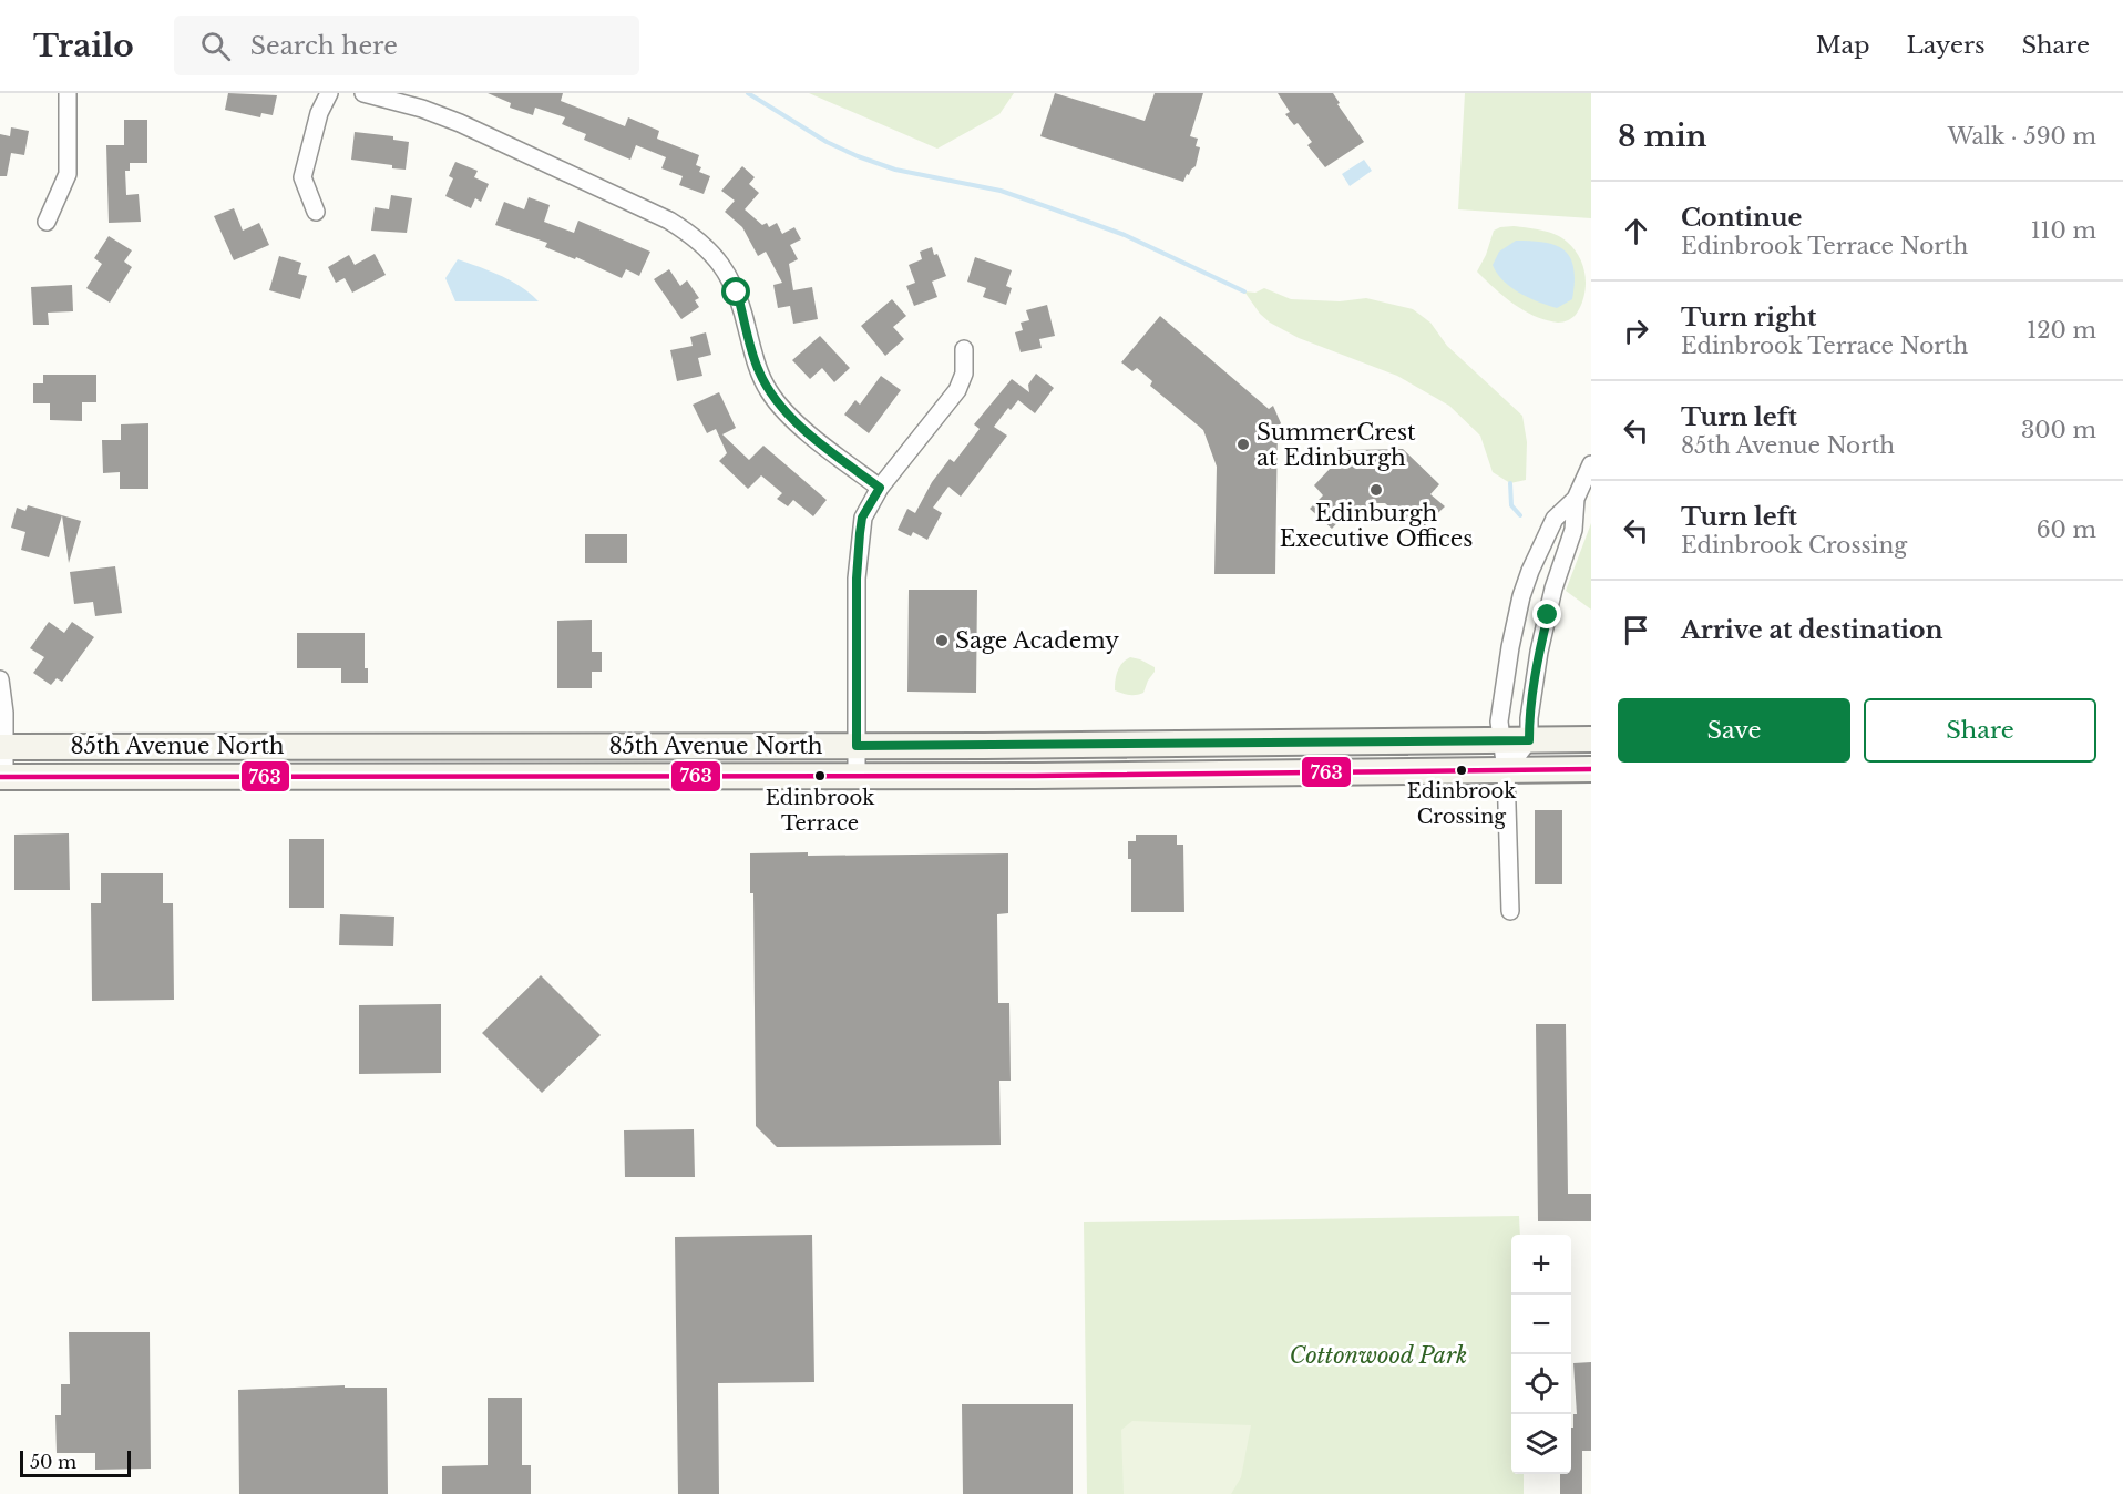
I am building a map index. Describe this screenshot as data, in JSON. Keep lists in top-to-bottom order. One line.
{"streets":{"main road":["85th Avenue North"]},"parks":["Cottonwood Park"],"places":["SummerCrest at Edinburgh","Edinburgh Executive Offices","Sage Academy","Edinbrook Crossing","Edinbrook Terrace"],"lines":["transit line 763"],"scale_bar":"50 m","page":{"header":"Trailo","search":"Search here","nav":["Map","Layers","Share"],"heading":["8 min","Walk · 590 m"],"list":[["Continue","Edinbrook Terrace North","110 m"],["Turn right","Edinbrook Terrace North","120 m"],["Turn left","85th Avenue North","300 m"],["Turn left","Edinbrook Crossing","60 m"],"Arrive at destination"],"buttons":["Save","Share"],"map_buttons":["+","−"],"scale":"50 m"}}
